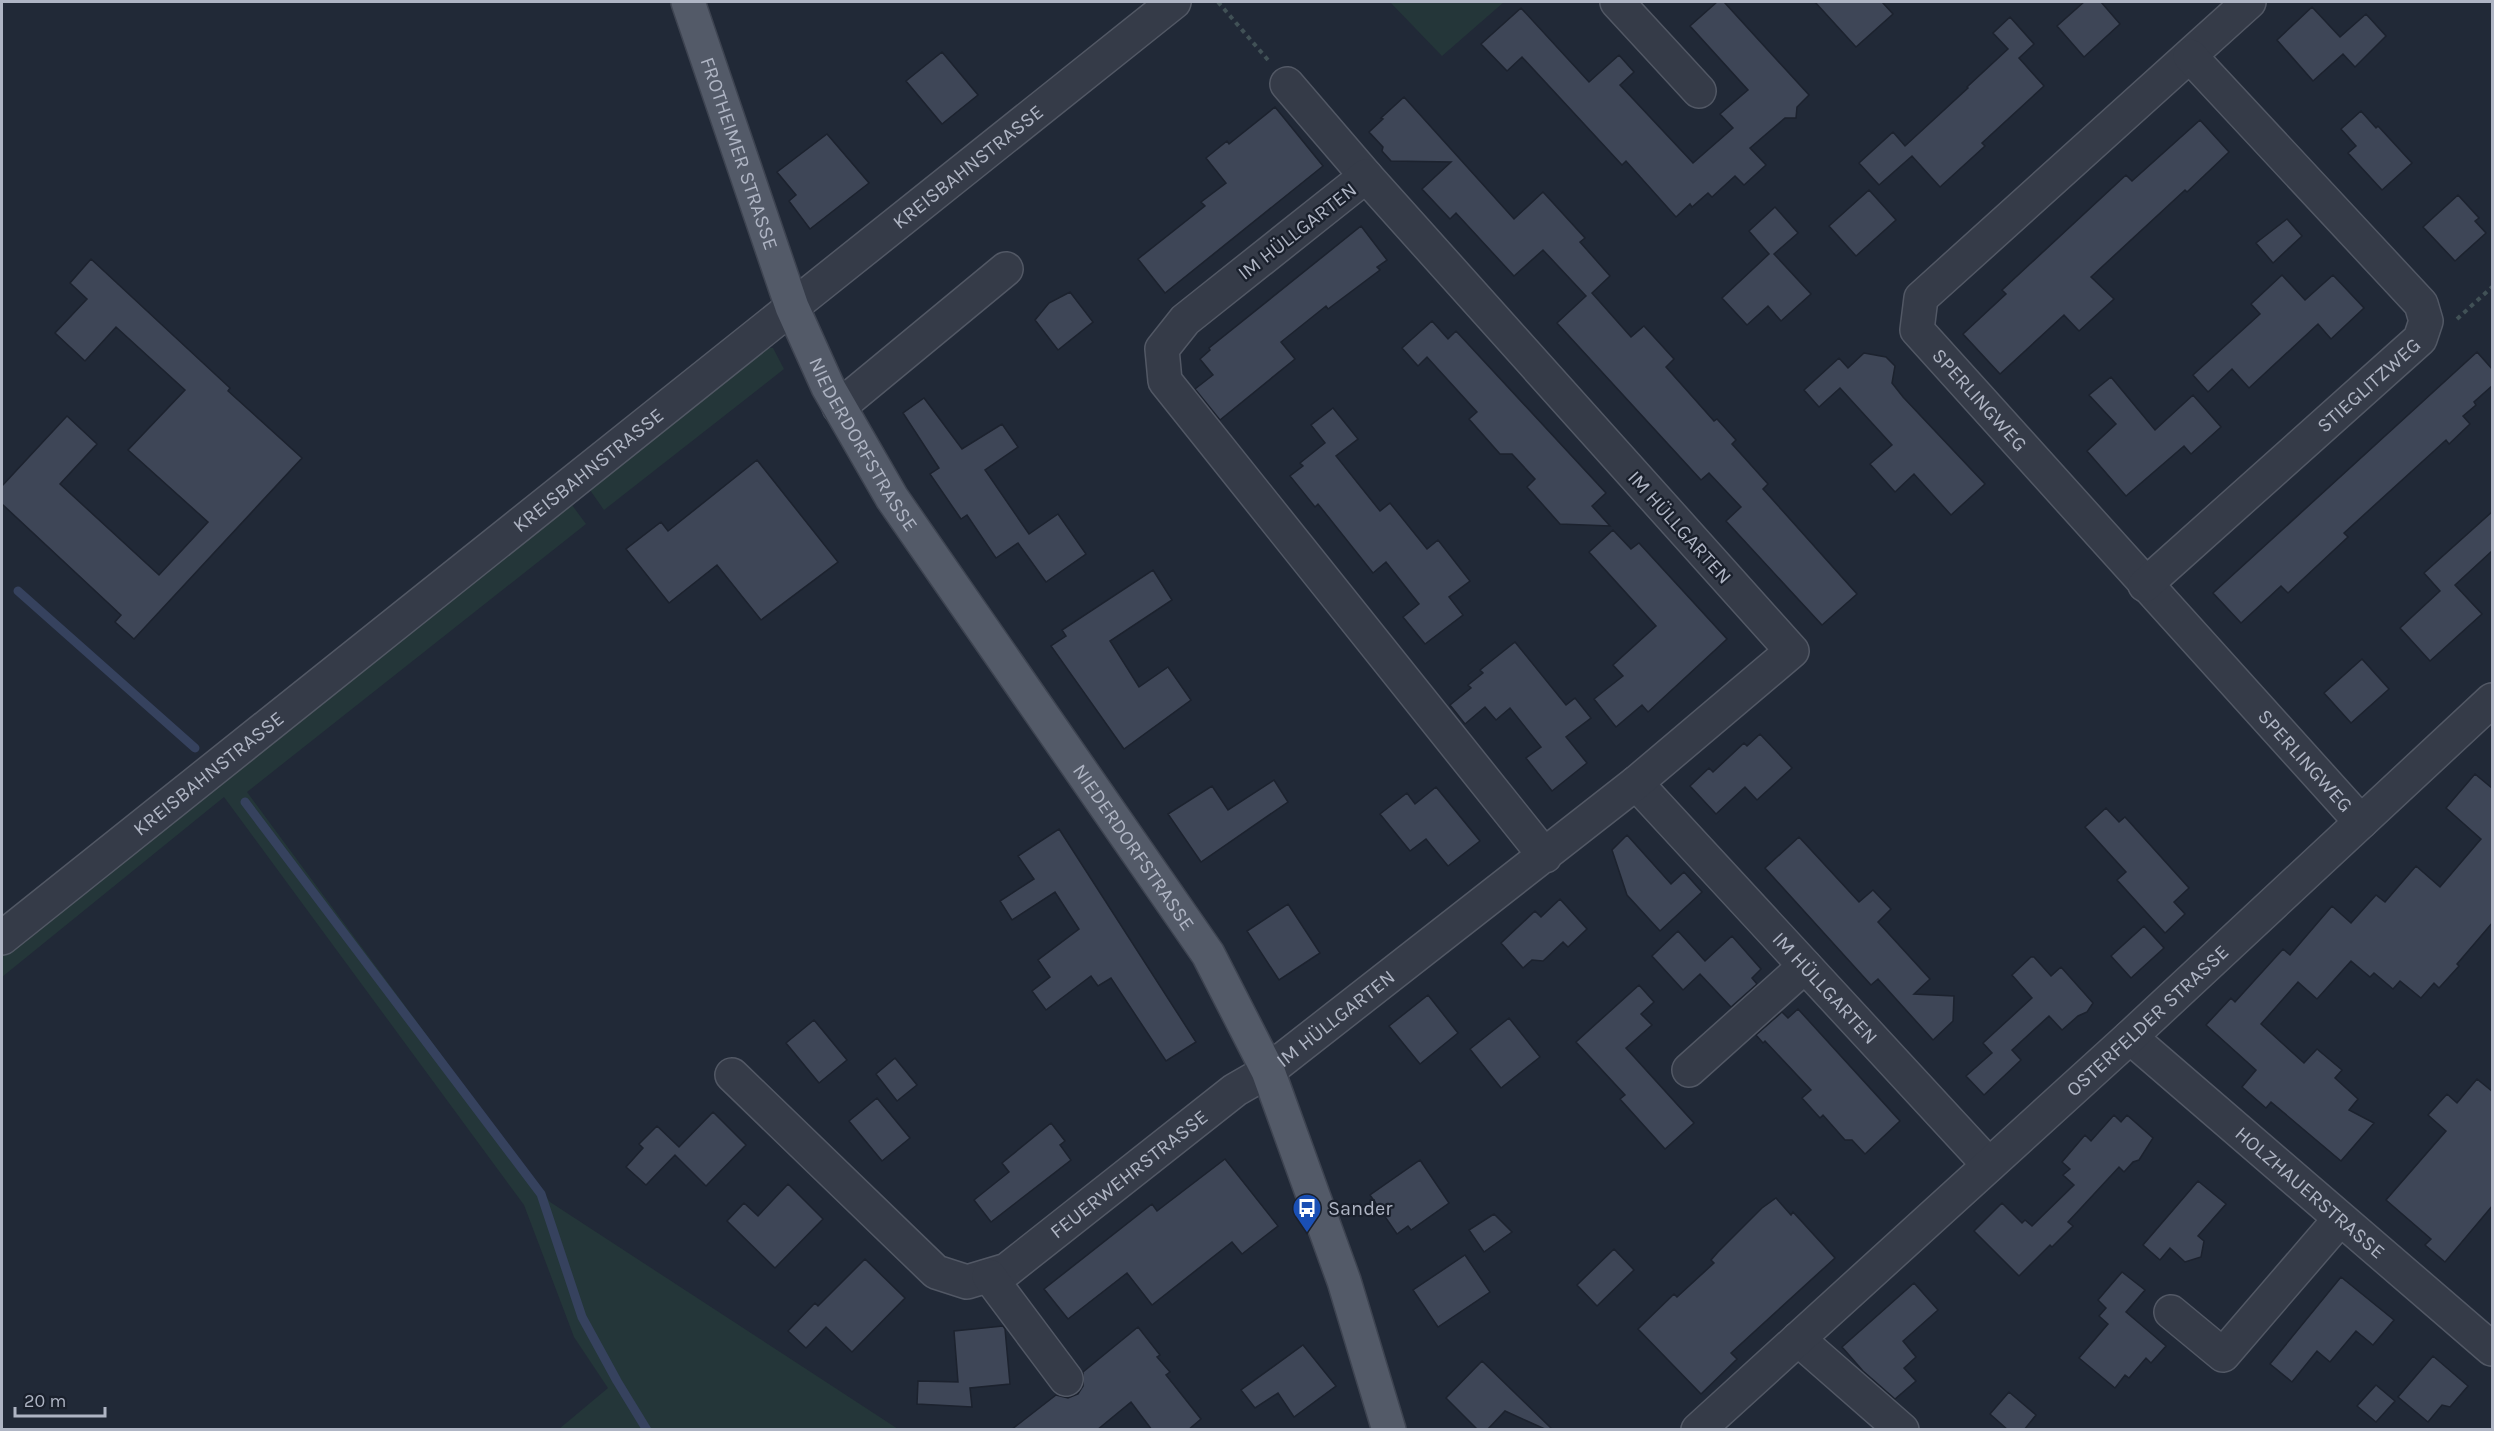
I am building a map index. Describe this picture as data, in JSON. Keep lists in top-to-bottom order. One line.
{"streets":{"main road":["FROTHEIMER STRASSE","NIEDERDORFSTRASSE"],"street":["KREISBAHNSTRASSE","IM HÜLLGARTEN","STIEGLITZWEG","SPERLINGWEG","OSTERFELDER STRASSE","FEUERWEHRSTRASSE","HOLZHAUERSTRASSE"]},"crossings":[["FROTHEIMER STRASSE","KREISBAHNSTRASSE"],["FROTHEIMER STRASSE","NIEDERDORFSTRASSE"],["KREISBAHNSTRASSE","NIEDERDORFSTRASSE"],["IM HÜLLGARTEN","NIEDERDORFSTRASSE"],["IM HÜLLGARTEN","OSTERFELDER STRASSE"],["IM HÜLLGARTEN","FEUERWEHRSTRASSE"],["STIEGLITZWEG","SPERLINGWEG"],["SPERLINGWEG","OSTERFELDER STRASSE"],["NIEDERDORFSTRASSE","FEUERWEHRSTRASSE"],["OSTERFELDER STRASSE","HOLZHAUERSTRASSE"]],"places":{"bus stop":["Sander"]},"scale_bar":"20 m"}
